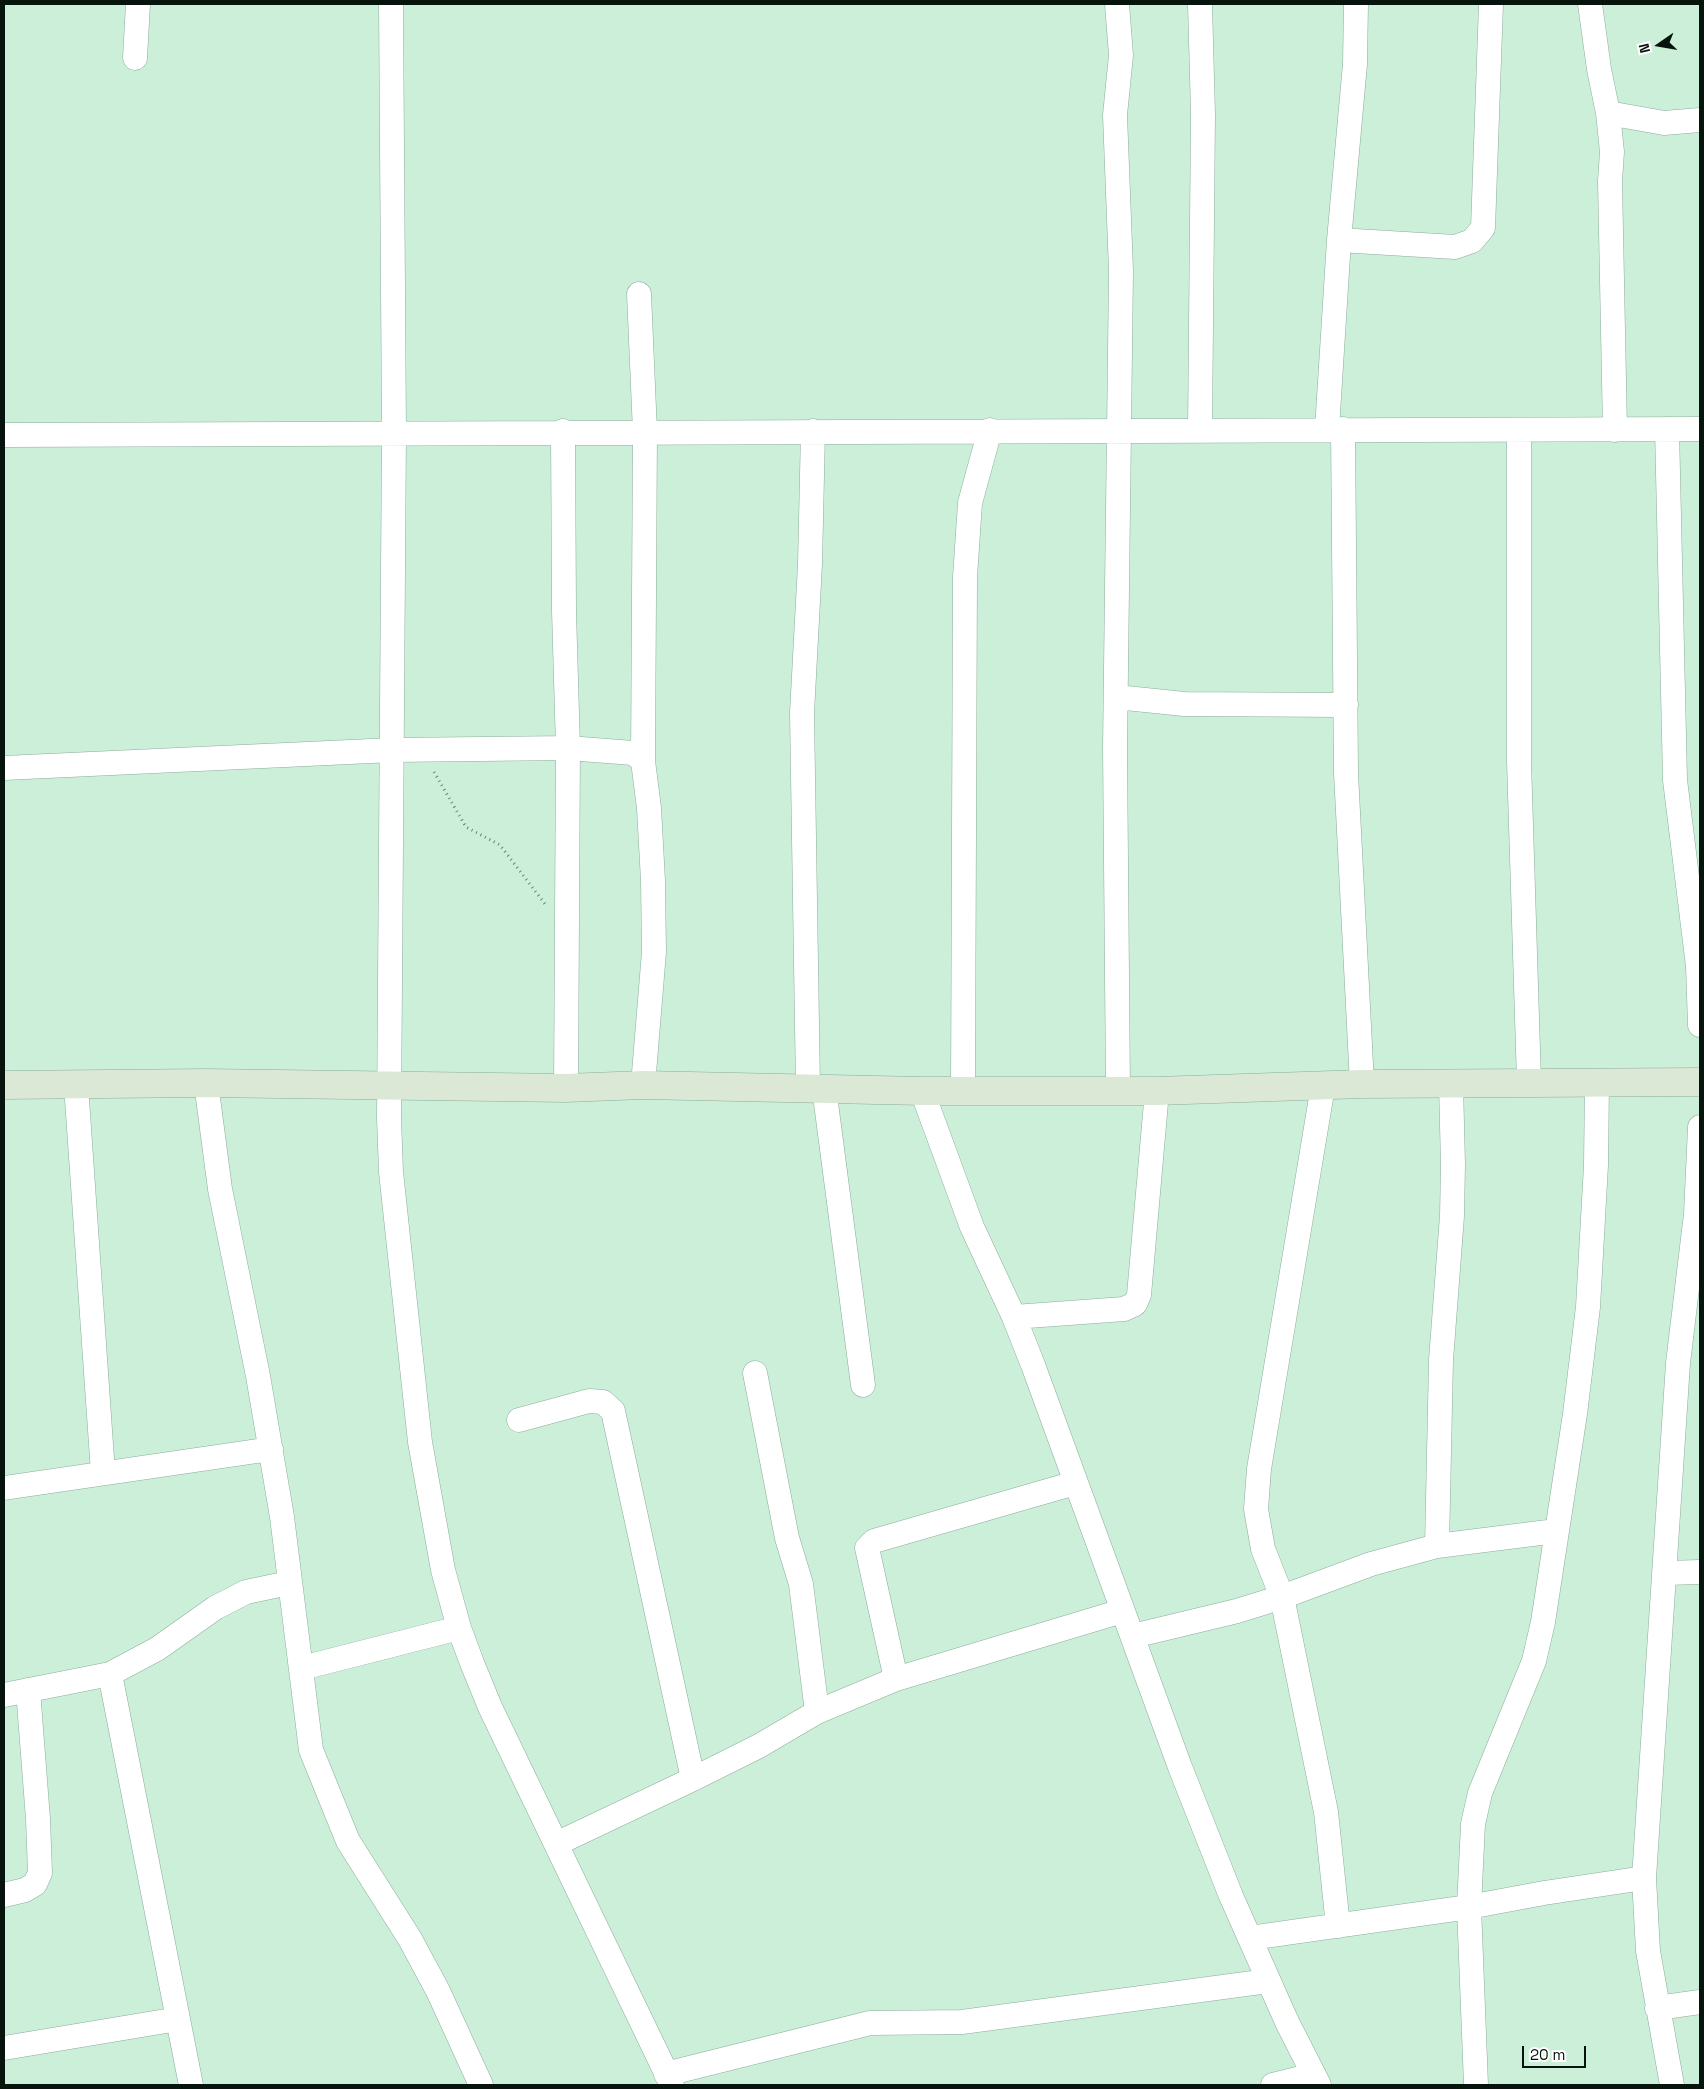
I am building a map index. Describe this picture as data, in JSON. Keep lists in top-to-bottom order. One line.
{"scale_bar":"20 m","north":"left"}
